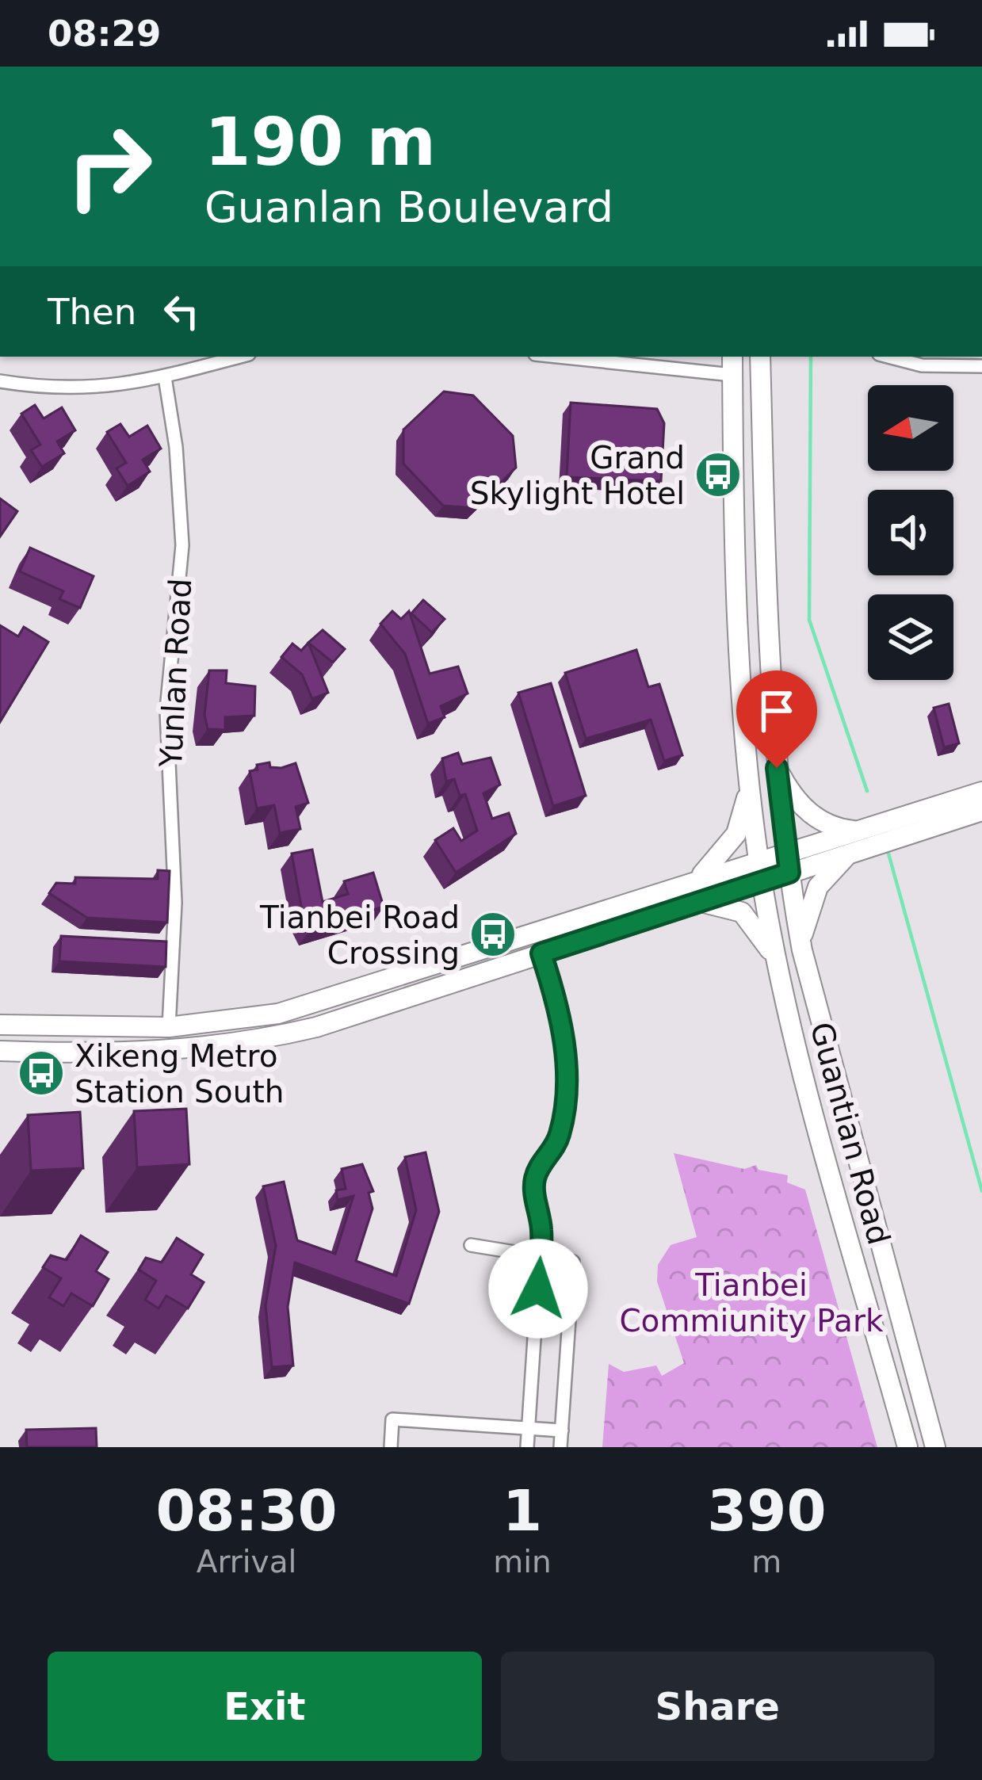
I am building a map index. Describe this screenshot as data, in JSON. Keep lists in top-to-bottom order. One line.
{"streets":{"main road":["Guantian Road"],"street":["Yunlan Road"]},"parks":["Tianbei Commiunity Park"],"places":{"bus stop":["Grand Skylight Hotel","Tianbei Road Crossing","Xikeng Metro Station South"]},"north":"left","page":{"status":"08:29","turn":["190 m","Guanlan Boulevard"],"then":"Then","eta":["08:30","Arrival","1","min","390","m"],"buttons":["Exit","Share"]}}
